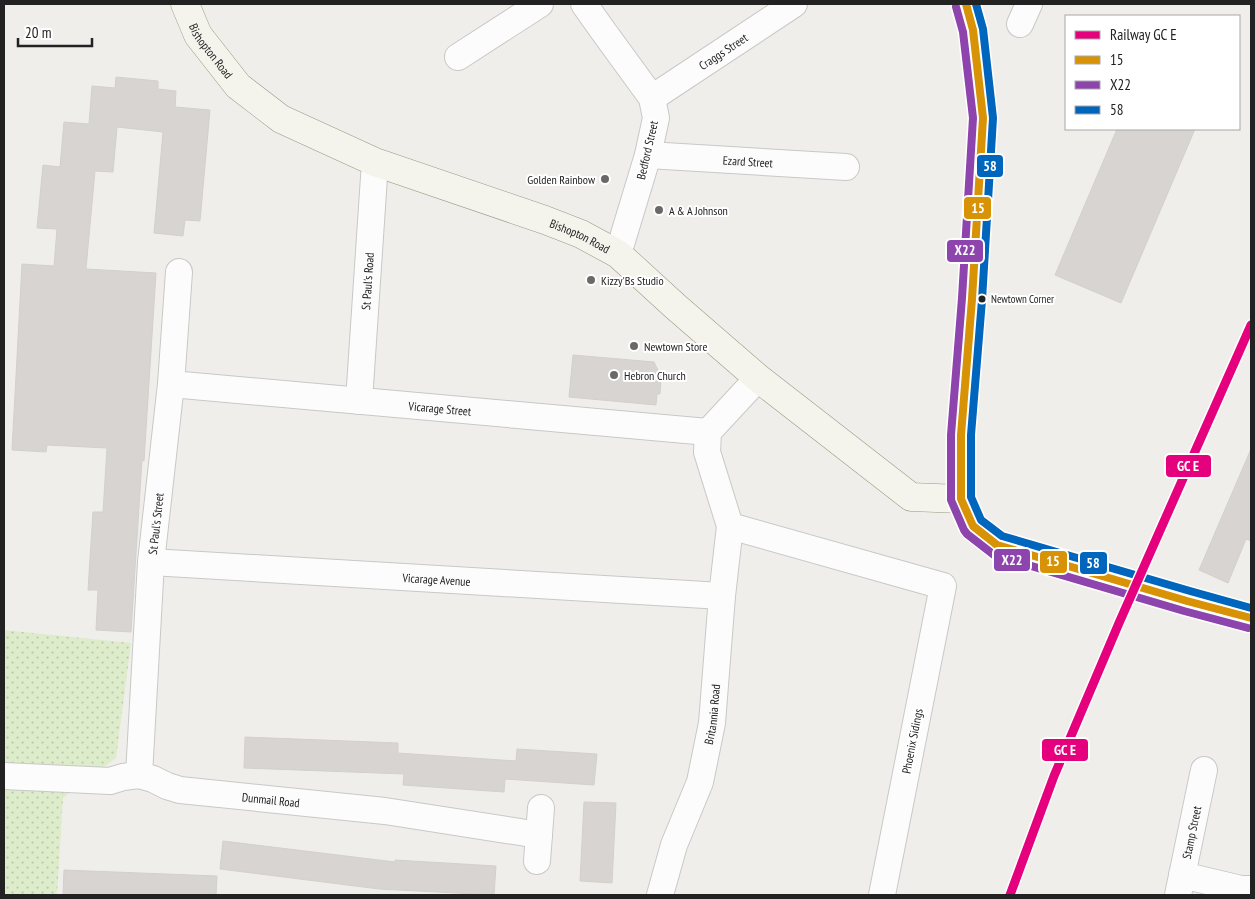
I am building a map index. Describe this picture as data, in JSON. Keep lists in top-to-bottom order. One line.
{"streets":{"street":["Bishopton Road","Craggs Street","Bedford Street","Ezard Street","St Paul's Road","Vicarage Street","St Paul's Street","Vicarage Avenue","Britannia Road","Phoenix Sidings","Dunmail Road","Stamp Street"]},"crossings":[["Bishopton Road","Bedford Street"],["Bishopton Road","St Paul's Road"],["Craggs Street","Bedford Street"],["Bedford Street","Ezard Street"],["St Paul's Road","Vicarage Street"],["Vicarage Street","St Paul's Street"],["Vicarage Street","Britannia Road"],["St Paul's Street","Vicarage Avenue"],["St Paul's Street","Dunmail Road"],["Vicarage Avenue","Britannia Road"],["Britannia Road","Phoenix Sidings"]],"places":["Golden Rainbow","A & A Johnson","Kizzy'Bs Studio","Newtown Corner","Newtown Store","Hebron Church"],"lines":["transit line 15","transit line 58","transit line X22"],"legend":["Railway GC E","15","X22","58"],"scale_bar":"20 m"}
